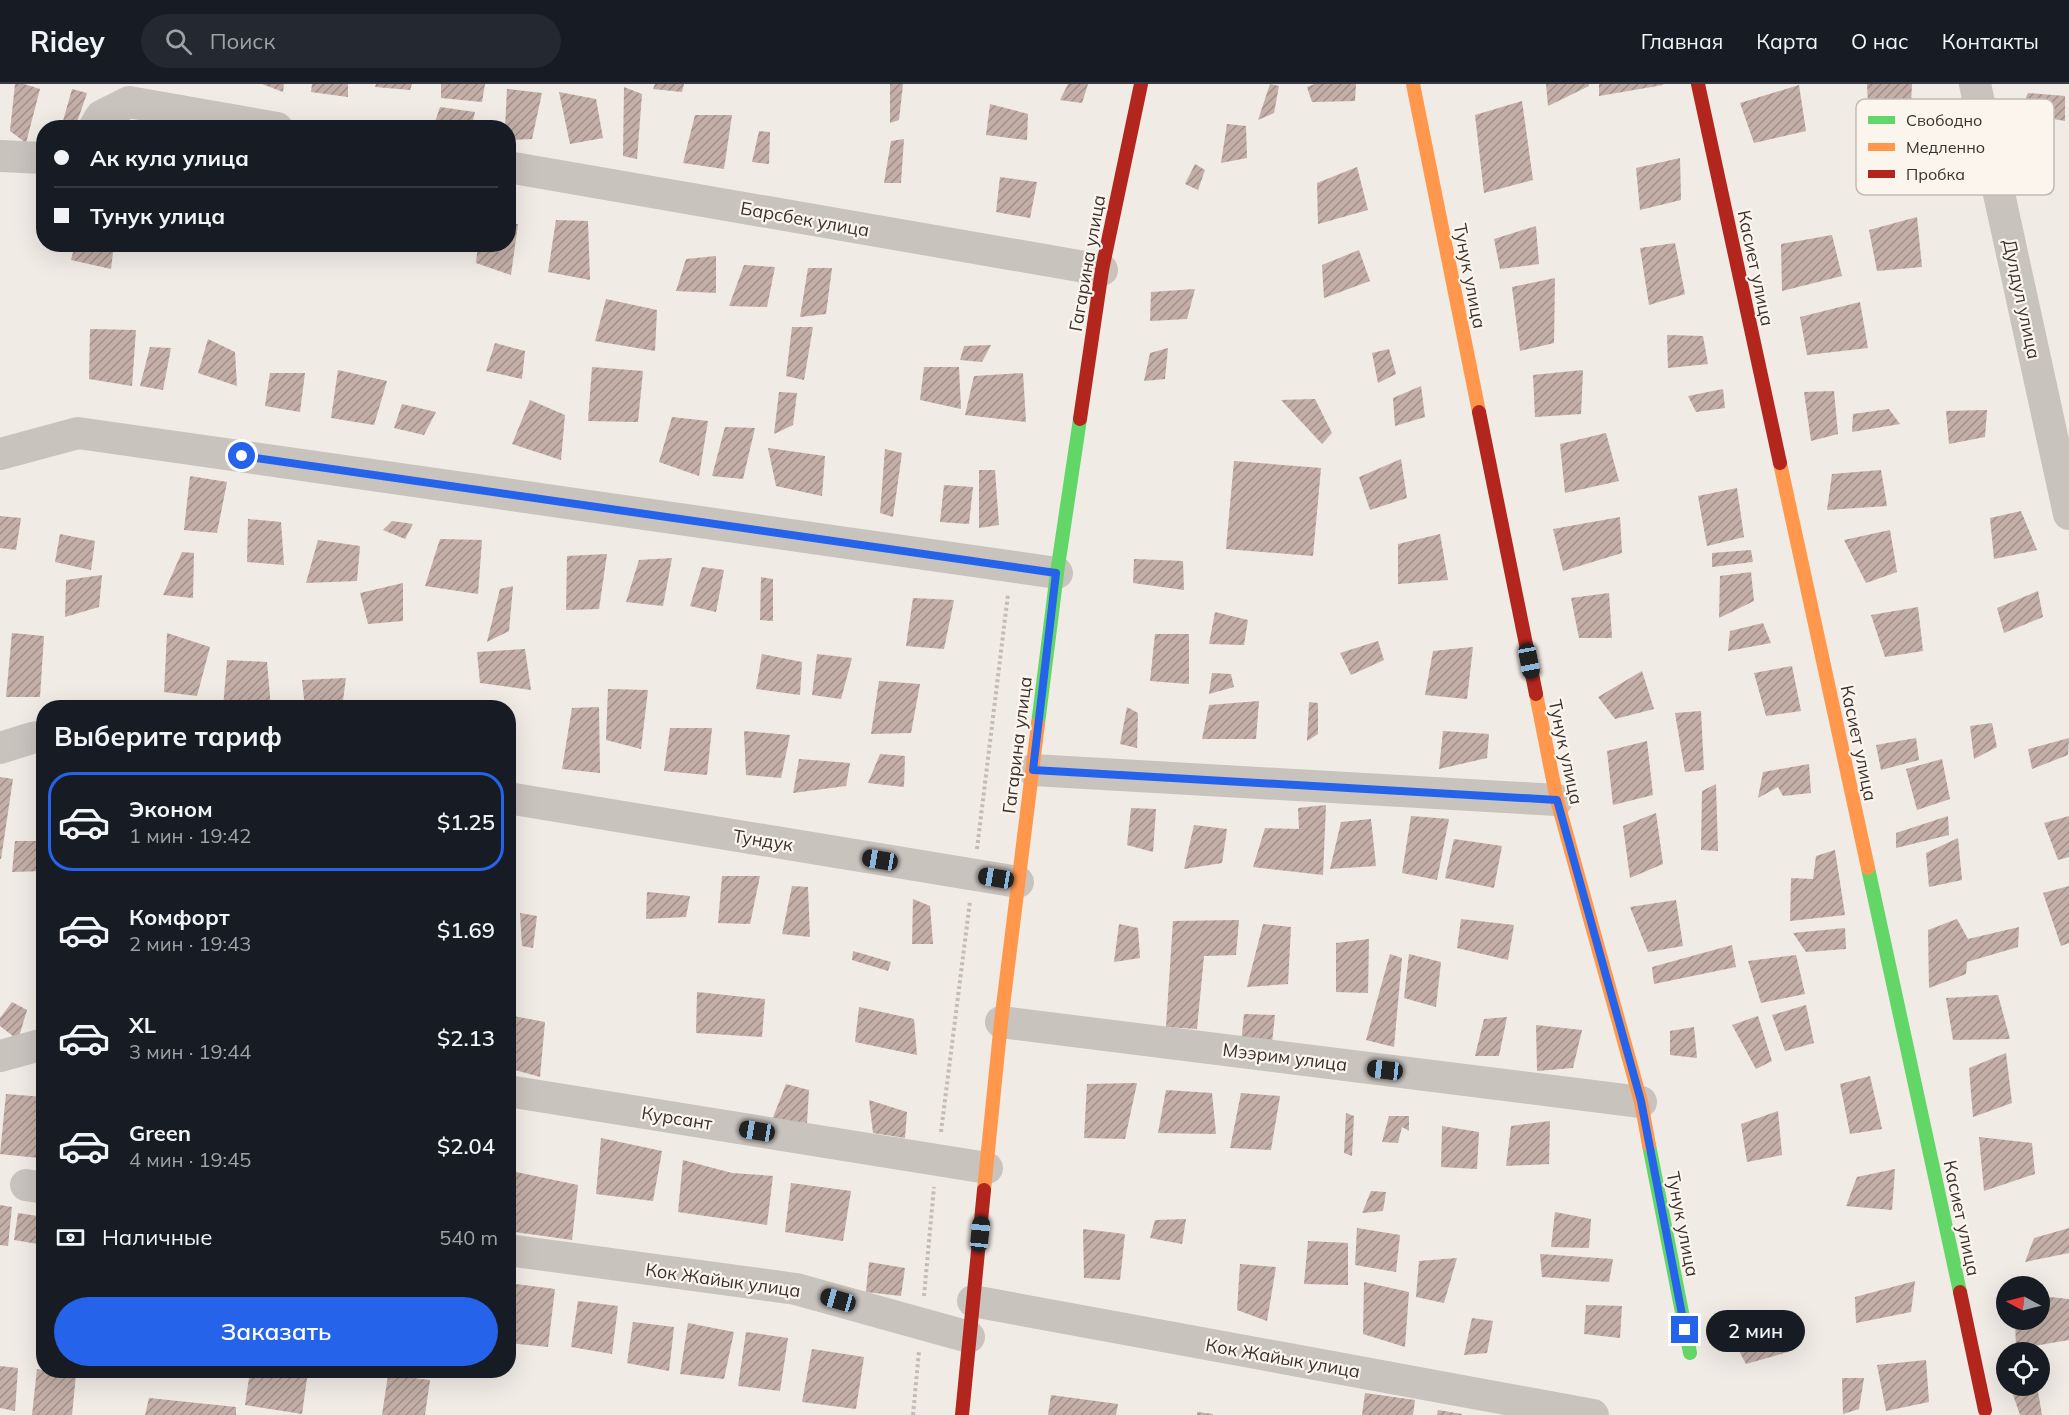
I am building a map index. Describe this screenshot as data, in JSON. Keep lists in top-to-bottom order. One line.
{"streets":{"street":["Барсбек улица","Гагарина улица","Касиет улица","Тунук улица","Дулдул улица","Тундук","Мээрим улица","Курсант","Кок Жайык улица"]},"crossings":[["Барсбек улица","Гагарина улица"],["Гагарина улица","Тундук"],["Гагарина улица","Мээрим улица"],["Гагарина улица","Курсант"],["Гагарина улица","Кок Жайык улица"],["Тунук улица","Мээрим улица"]],"legend":["Свободно","Медленно","Пробка"],"north":"left","page":{"header":"Ridey","search":"Поиск","nav":["Главная","Карта","О нас","Контакты"],"banner":["Ак кула улица","Тунук улица"],"heading":"Выберите тариф","list":[{"name":"Эконом","note":"1 мин · 19:42","value":"$1.25"},{"name":"Комфорт","note":"2 мин · 19:43","value":"$1.69"},{"name":"XL","note":"3 мин · 19:44","value":"$2.13"},{"name":"Green","note":"4 мин · 19:45","value":"$2.04"}],"pay":["Наличные","540 m"],"buttons":"Заказать","bubble":"2 мин"}}
